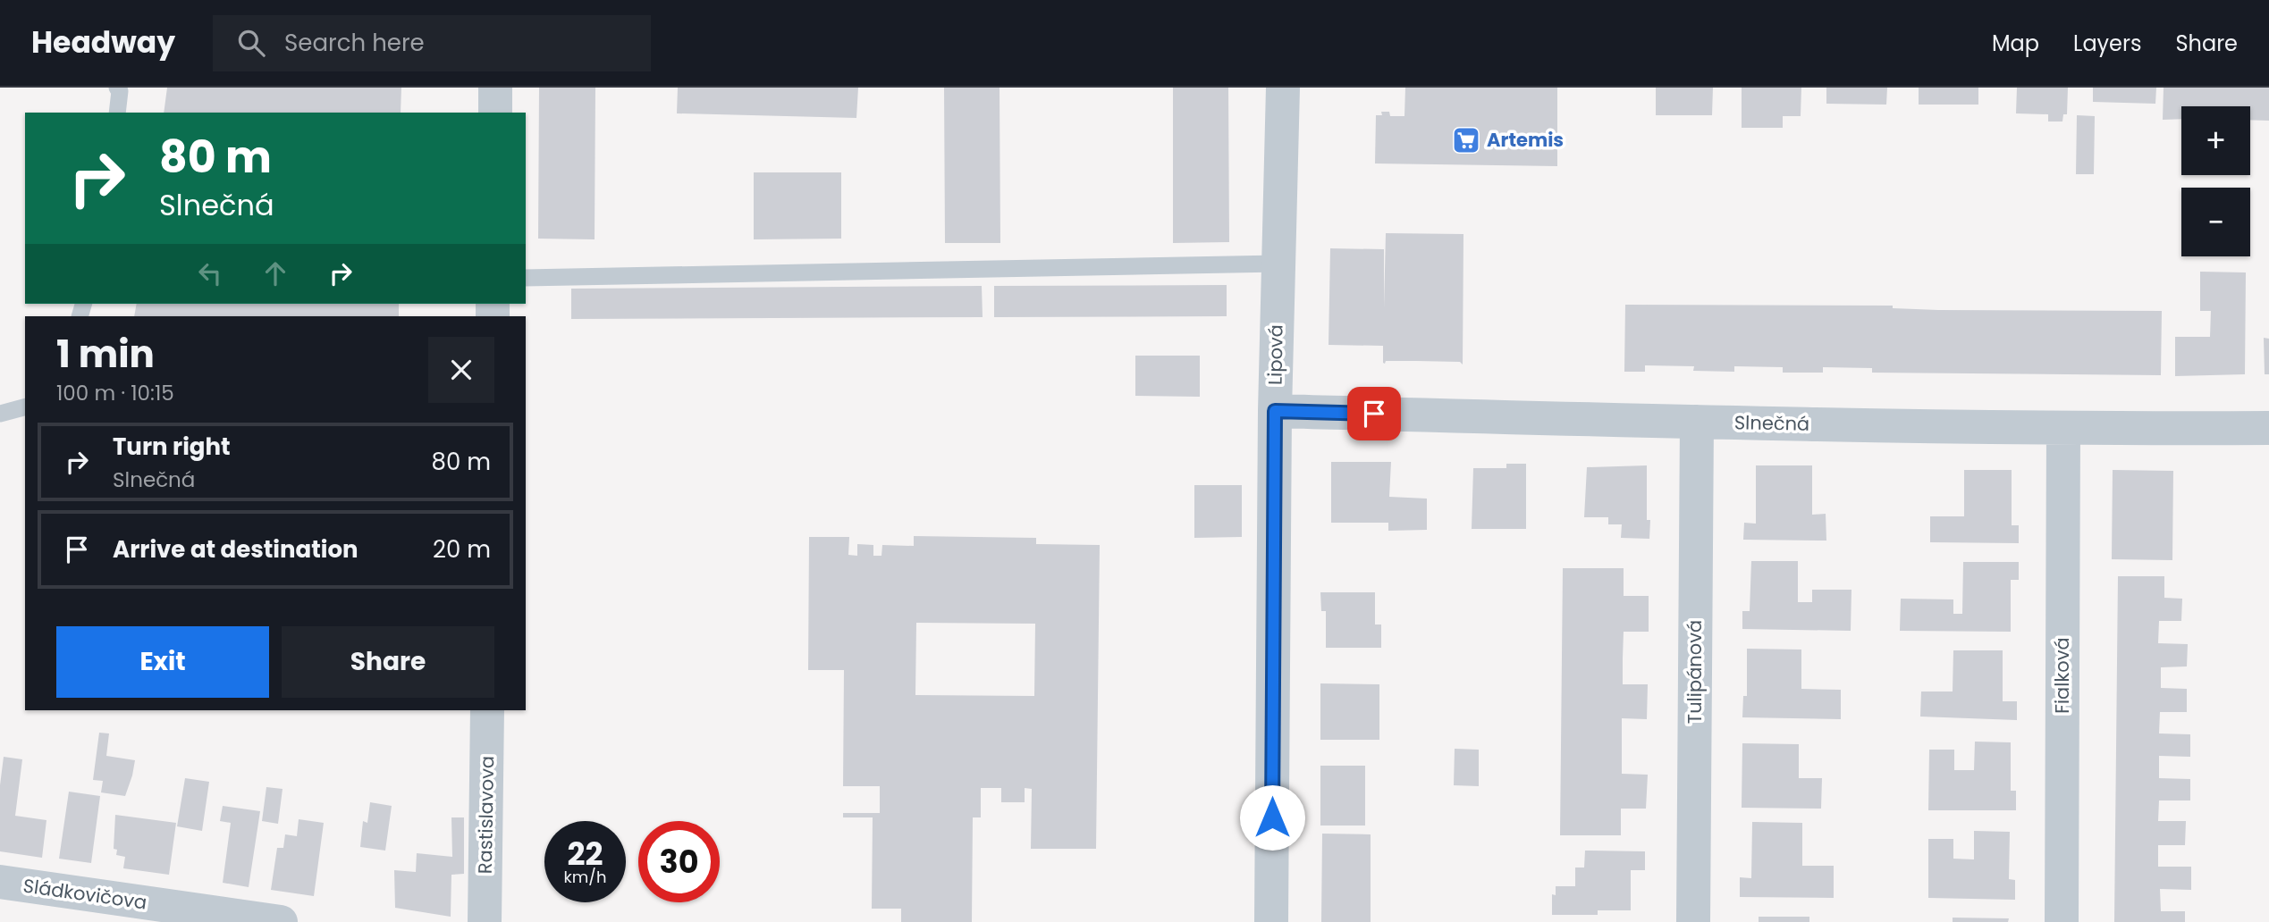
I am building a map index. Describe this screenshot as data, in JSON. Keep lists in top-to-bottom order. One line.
{"streets":{"street":["Lipová","Slnečná","Tulipánová","Fialková","Rastislavova","Sládkovičova"]},"crossings":[["Lipová","Slnečná"],["Slnečná","Tulipánová"],["Slnečná","Fialková"]],"places":{"supermarket":["Artemis"]},"page":{"header":"Headway","search":"Search here","nav":["Map","Layers","Share"],"map_buttons":["+","−"],"turn":["80 m","Slnečná"],"heading":["1 min","100 m · 10:15"],"list":[{"name":"Turn right","note":"Slnečná","value":"80 m"},{"name":"Arrive at destination","value":"20 m"}],"buttons":["Exit","Share"],"speed":"22 km/h","limit":"30"}}
